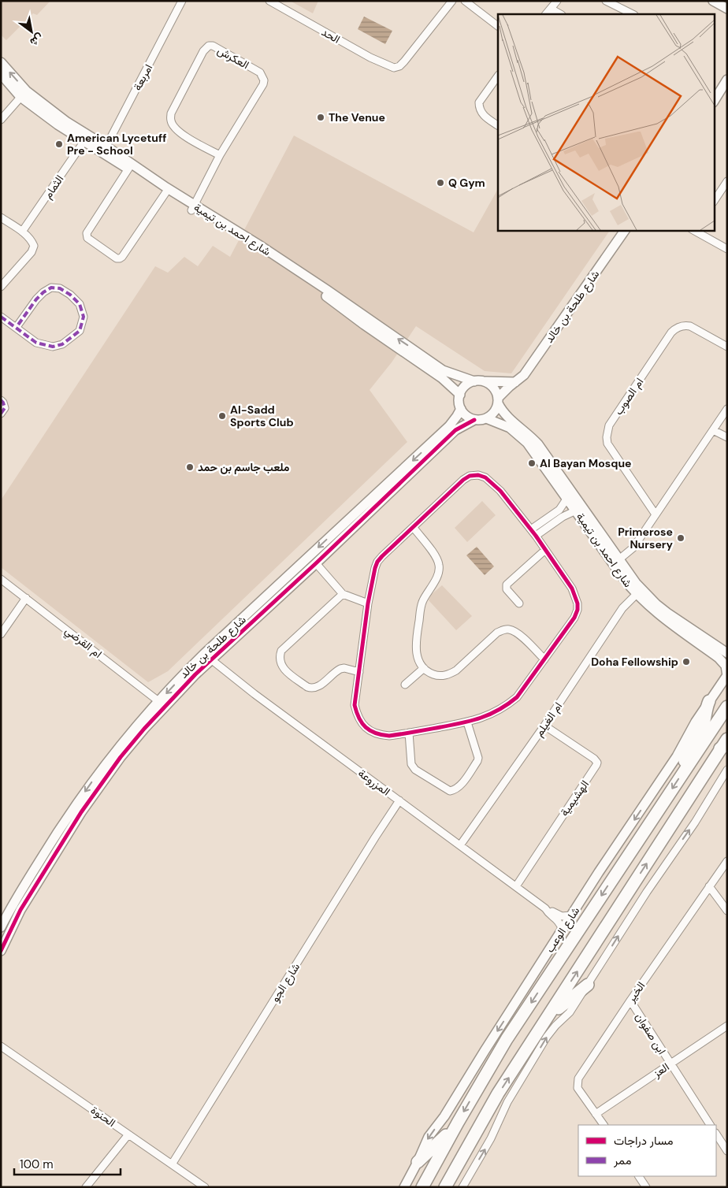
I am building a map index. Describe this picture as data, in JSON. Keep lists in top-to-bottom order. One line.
{"streets":{"main road":["شارع الوعب"],"street":["الحد","العكرش","امربعة","الثمام","شارع احمد بن تيمية","شارع طلحة بن خالد","ام الصوب","ام القرضي","ام الغيلم","المزروعة","الهشيمية","شارع الجو","الخير","ابن صفوان","العز","الحنوة"]},"crossings":[["العكرش","شارع احمد بن تيمية"],["امربعة","شارع احمد بن تيمية"],["الثمام","شارع احمد بن تيمية"],["شارع احمد بن تيمية","شارع طلحة بن خالد"],["شارع احمد بن تيمية","ام الغيلم"],["شارع احمد بن تيمية","شارع الوعب"],["شارع طلحة بن خالد","ام القرضي"],["شارع طلحة بن خالد","المزروعة"],["ام الغيلم","المزروعة"],["ام الغيلم","الهشيمية"],["المزروعة","الهشيمية"],["المزروعة","شارع الوعب"],["المزروعة","شارع الجو"],["شارع الجو","الحنوة"],["الخير","ابن صفوان"],["الخير","العز"],["ابن صفوان","العز"]],"places":["The Venue","American Lycetuff Pre - School","Q Gym","Al-Sadd Sports Club","Al Bayan Mosque","ملعب جاسم بن حمد","Primerose Nursery","Doha Fellowship"],"legend":["مسار دراجات","ممر"],"scale_bar":"100 m","north":"bottom right"}
